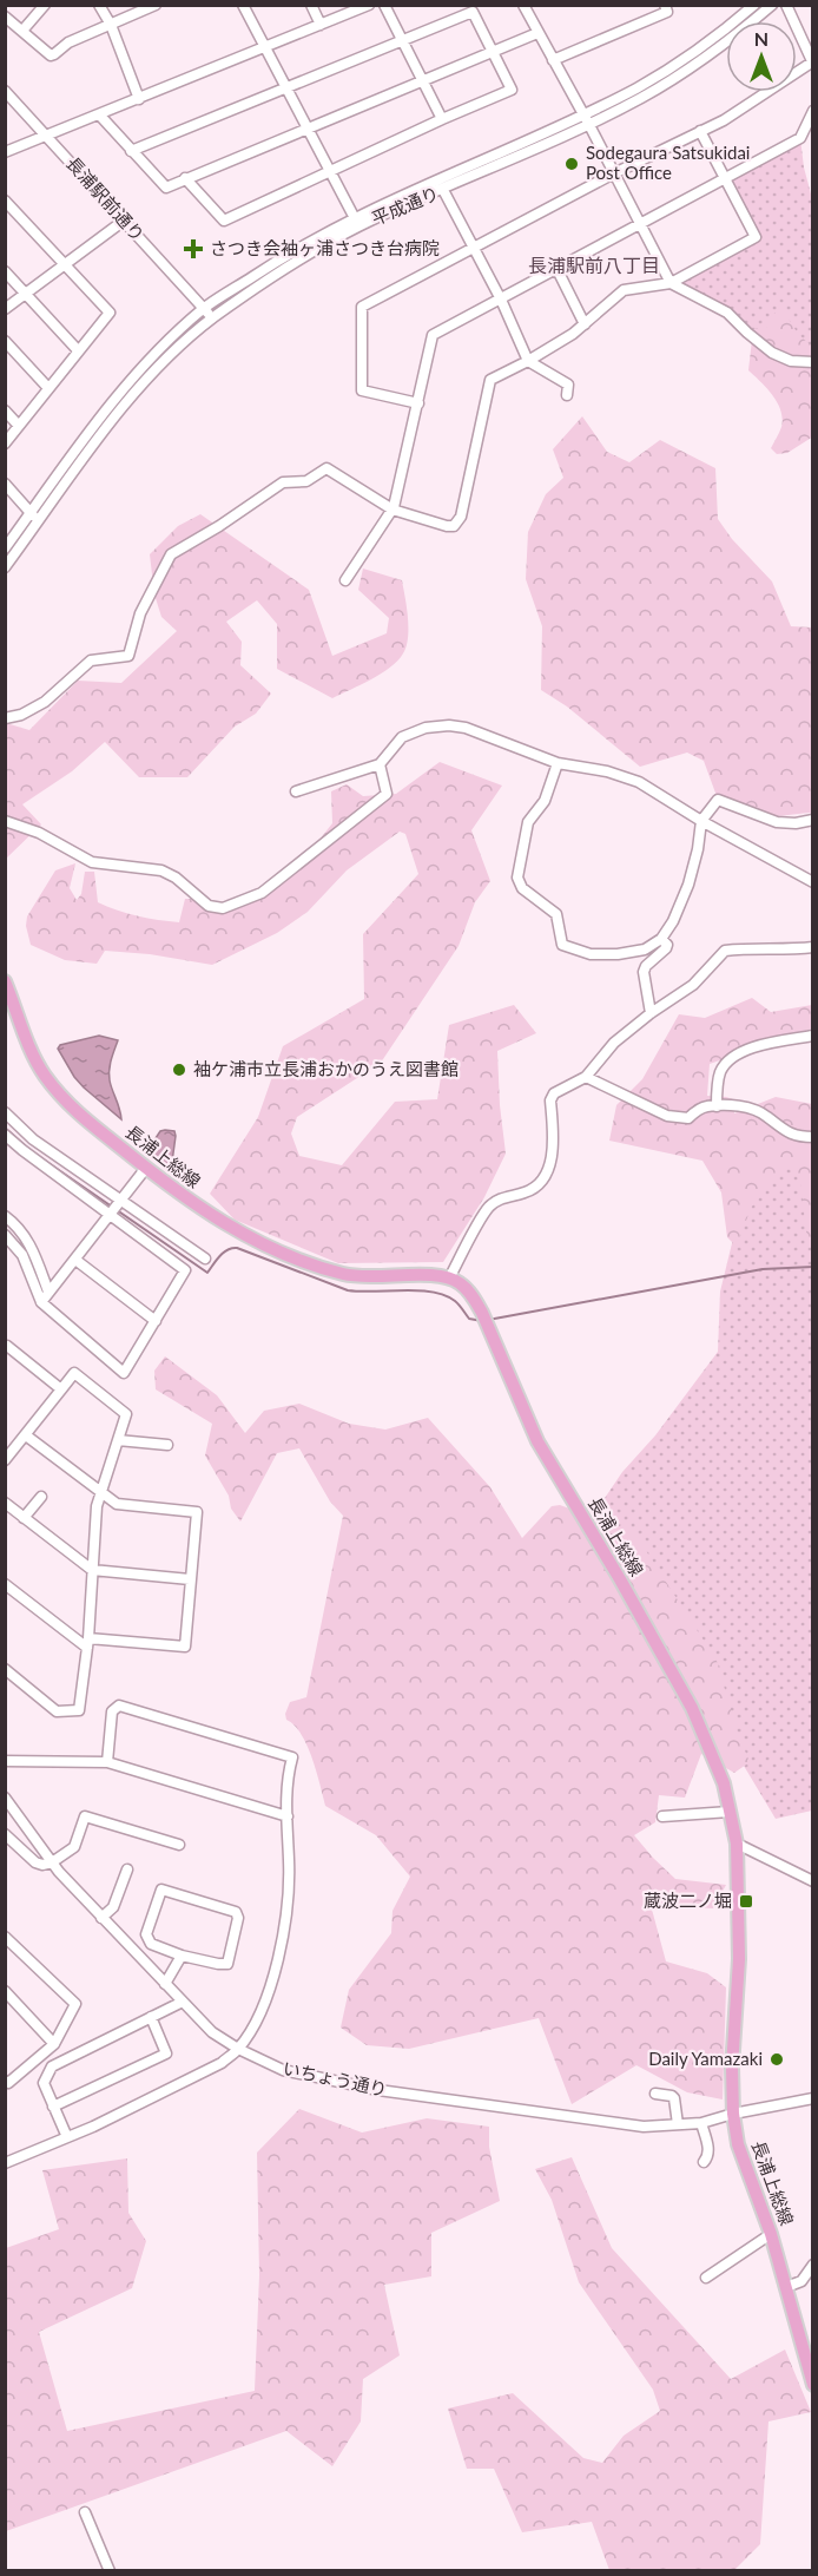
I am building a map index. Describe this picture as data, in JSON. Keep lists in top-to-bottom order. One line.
{"streets":{"main road":["長浦上総線"],"street":["長浦駅前通り","平成通り","いちょう通り"]},"crossings":[["長浦駅前通り","平成通り"],["長浦上総線","いちょう通り"]],"districts":["長浦駅前八丁目"],"places":{"other":["Sodegaura Satsukidai Post Office","袖ケ浦市立長浦おかのうえ図書館","Daily Yamazaki"],"health":["さつき会袖ヶ浦さつき台病院"],"transit":["蔵波二ノ堀"]},"north":"top"}
